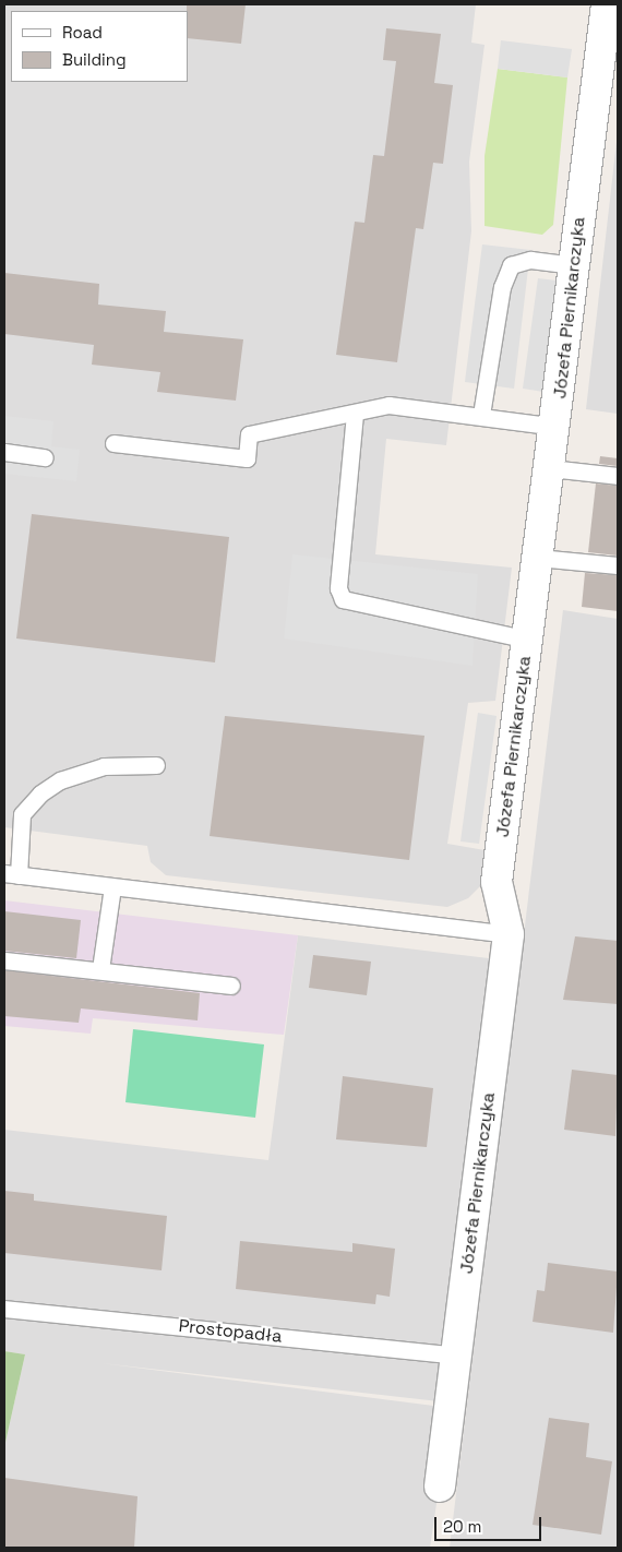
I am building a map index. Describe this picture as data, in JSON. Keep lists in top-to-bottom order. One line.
{"streets":{"street":["Józefa Piernikarczyka"],"lane":["Prostopadła"]},"crossings":[["Józefa Piernikarczyka","Prostopadła"]],"legend":["Road","Building"],"scale_bar":"20 m"}
